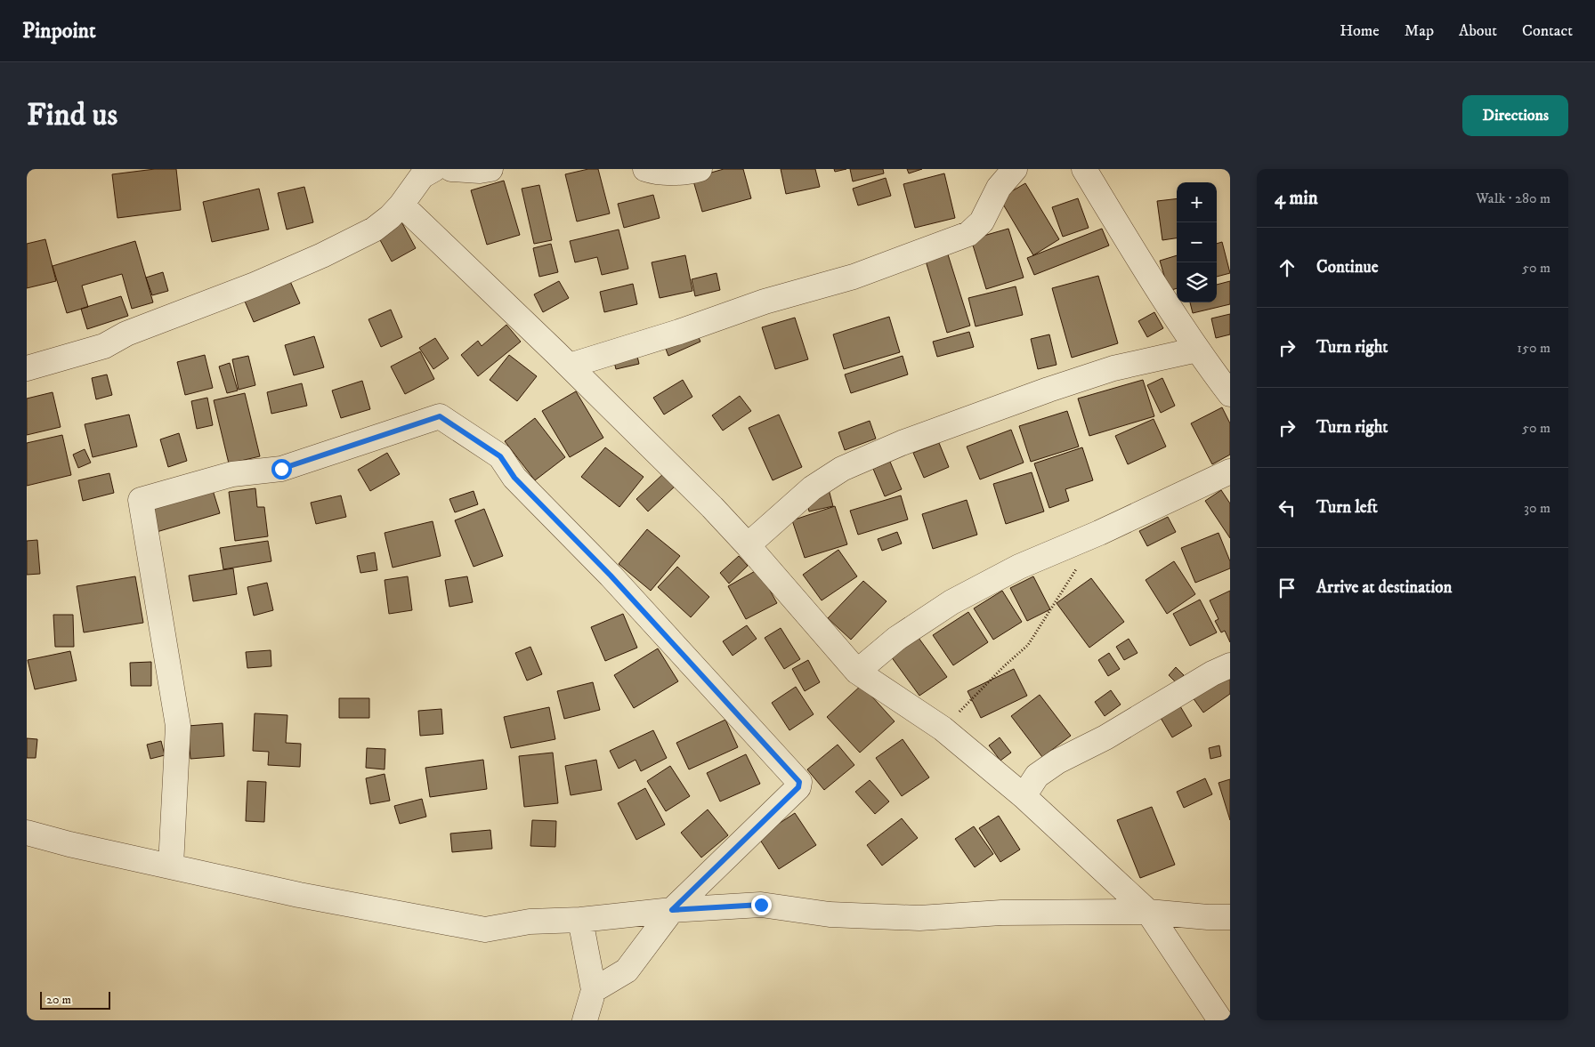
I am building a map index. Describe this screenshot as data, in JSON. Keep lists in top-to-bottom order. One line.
{"scale_bar":"20 m","page":{"header":"Pinpoint","nav":["Home","Map","About","Contact"],"buttons":"Directions","title":"Find us","heading":["4 min","Walk · 280 m"],"map_buttons":["+","−"],"list":[["Continue","50 m"],["Turn right","150 m"],["Turn right","50 m"],["Turn left","30 m"],"Arrive at destination"],"scale":"20 m"}}
